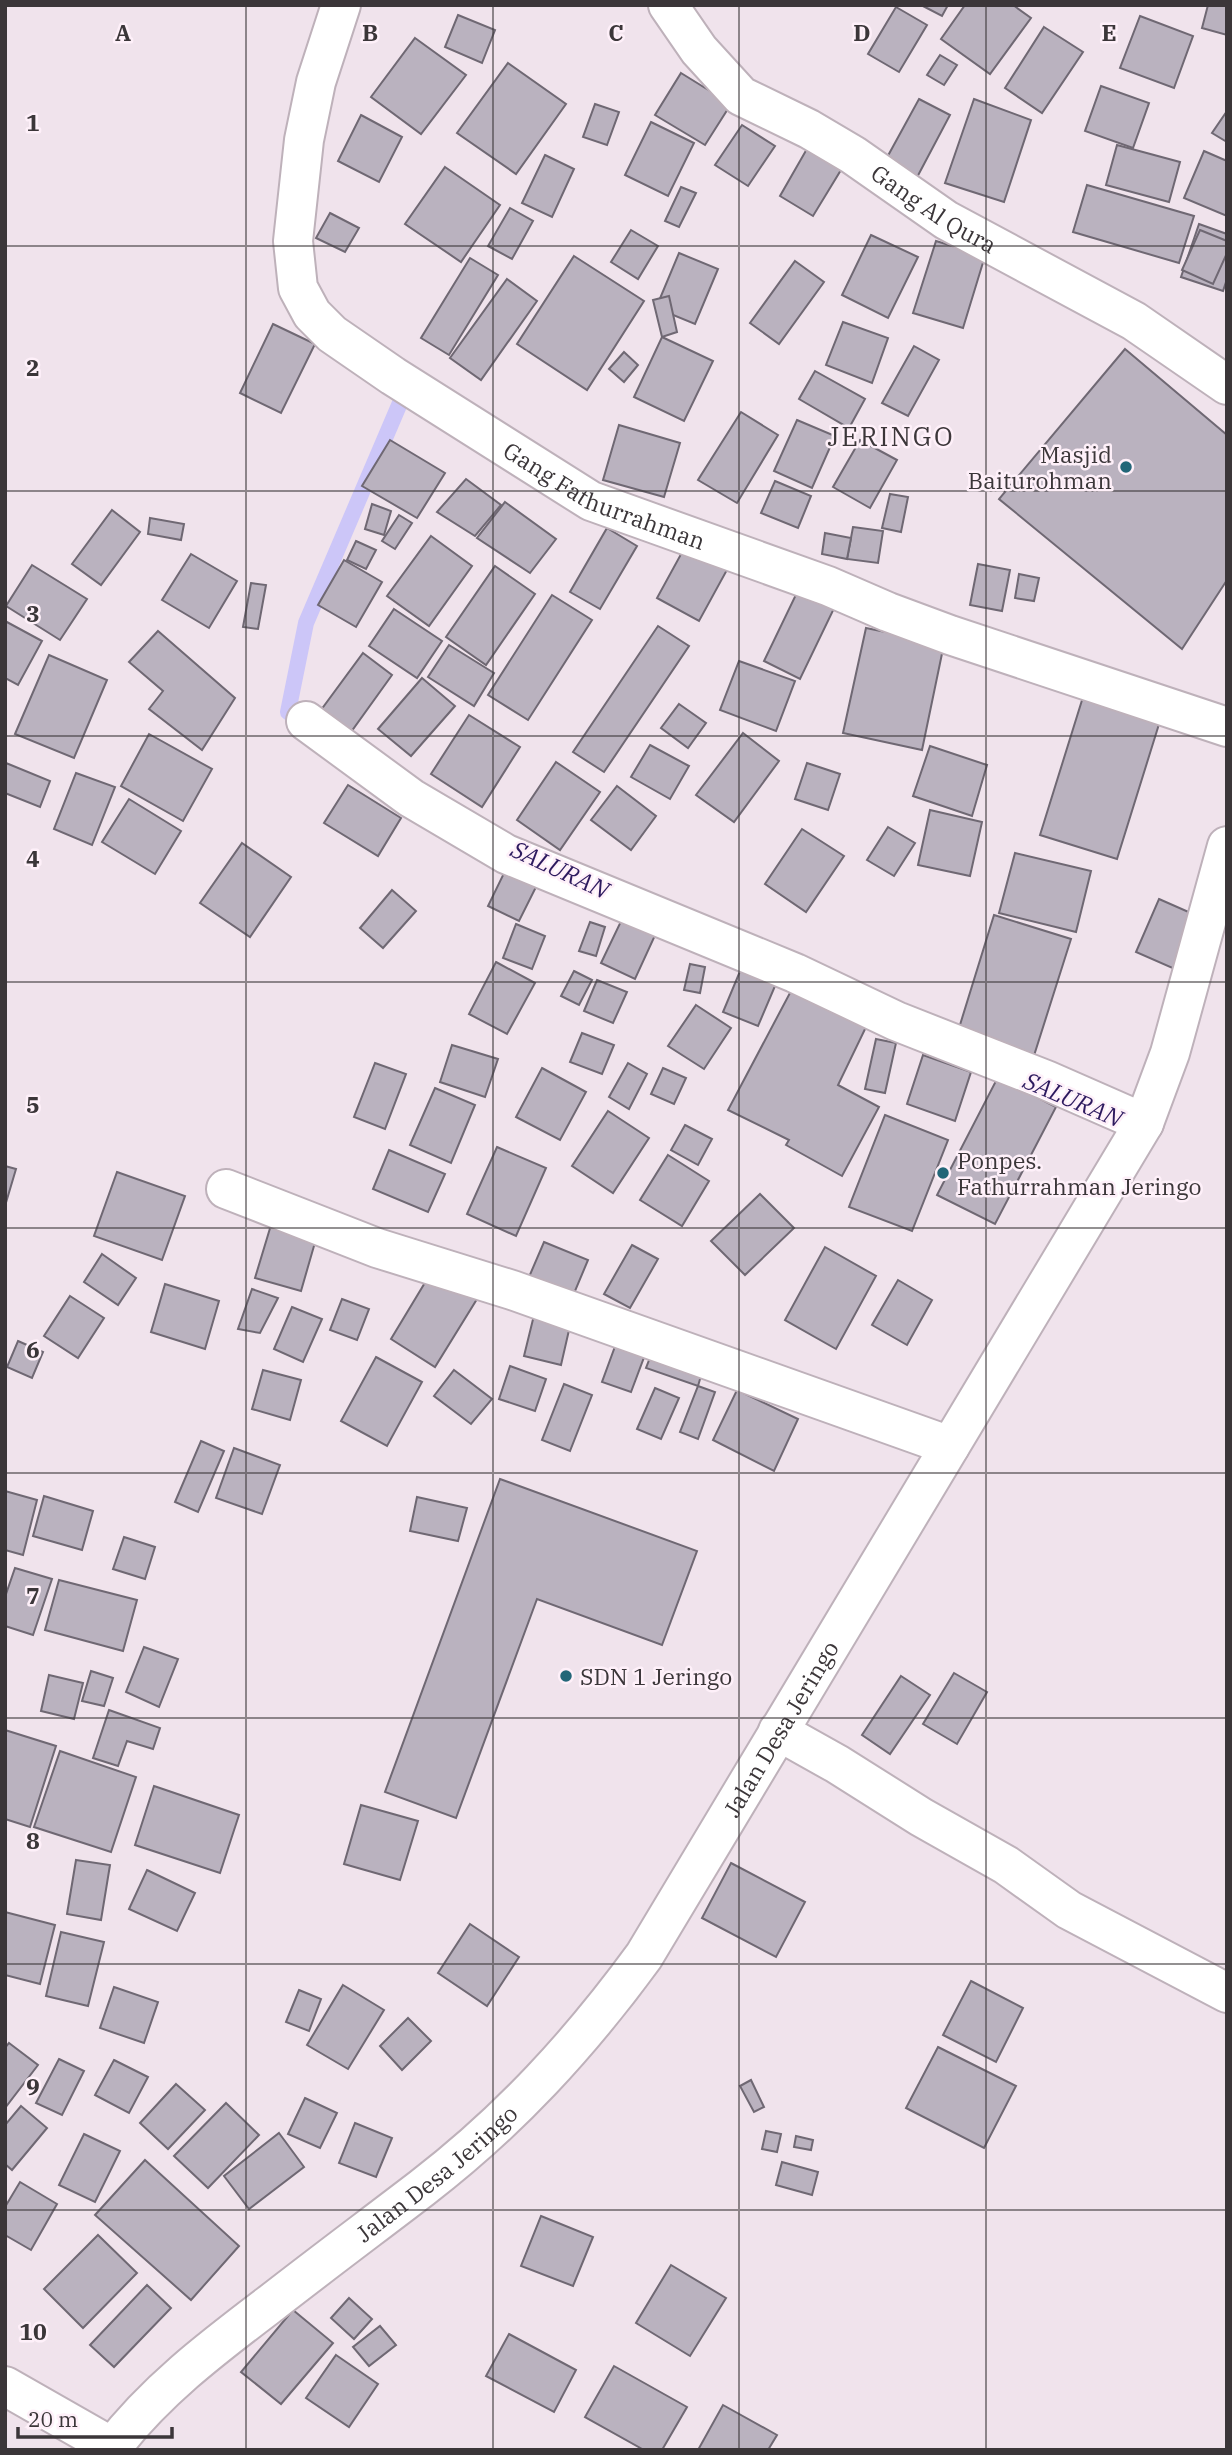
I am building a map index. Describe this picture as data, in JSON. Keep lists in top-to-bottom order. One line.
{"streets":{"street":["Gang Al Qura","Gang Fathurrahman","Jalan Desa Jeringo"]},"districts":["JERINGO"],"water":["SALURAN"],"places":["Masjid Baiturohman","Ponpes. Fathurrahman Jeringo","SDN 1 Jeringo"],"scale_bar":"20 m","grid":{"columns":["A","B","C","D","E"],"rows":["1","2","3","4","5","6","7","8","9","10"]}}
